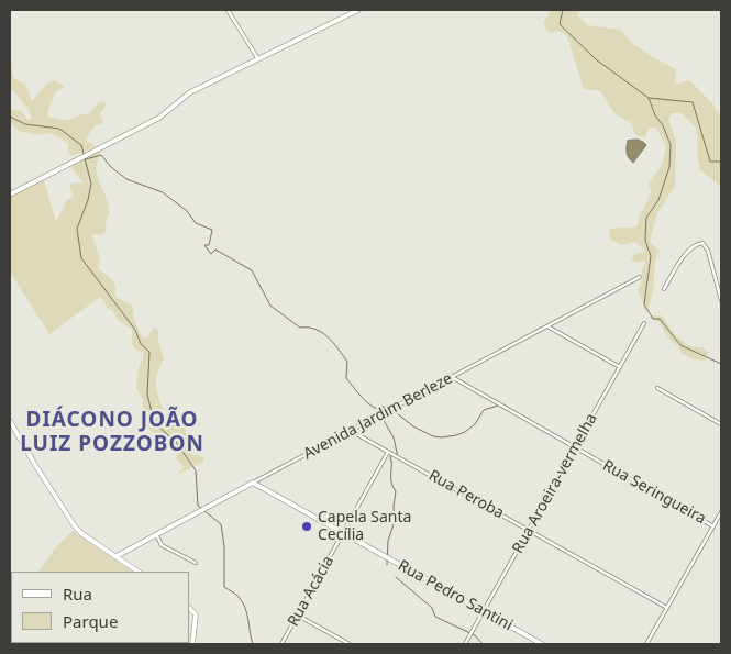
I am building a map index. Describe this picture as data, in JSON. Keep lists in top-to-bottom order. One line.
{"streets":{"street":["Avenida Jardim Berleze","Rua Aroeira-vermelha","Rua Seringueira","Rua Peroba","Rua Acácia","Rua Pedro Santini"]},"crossings":[["Avenida Jardim Berleze","Rua Seringueira"],["Avenida Jardim Berleze","Rua Peroba"],["Avenida Jardim Berleze","Rua Pedro Santini"],["Rua Aroeira-vermelha","Rua Seringueira"],["Rua Aroeira-vermelha","Rua Peroba"],["Rua Aroeira-vermelha","Rua Pedro Santini"],["Rua Peroba","Rua Acácia"],["Rua Acácia","Rua Pedro Santini"]],"districts":["DIÁCONO JOÃO LUIZ POZZOBON"],"places":["Capela Santa Cecília"],"legend":["Rua","Parque"]}
